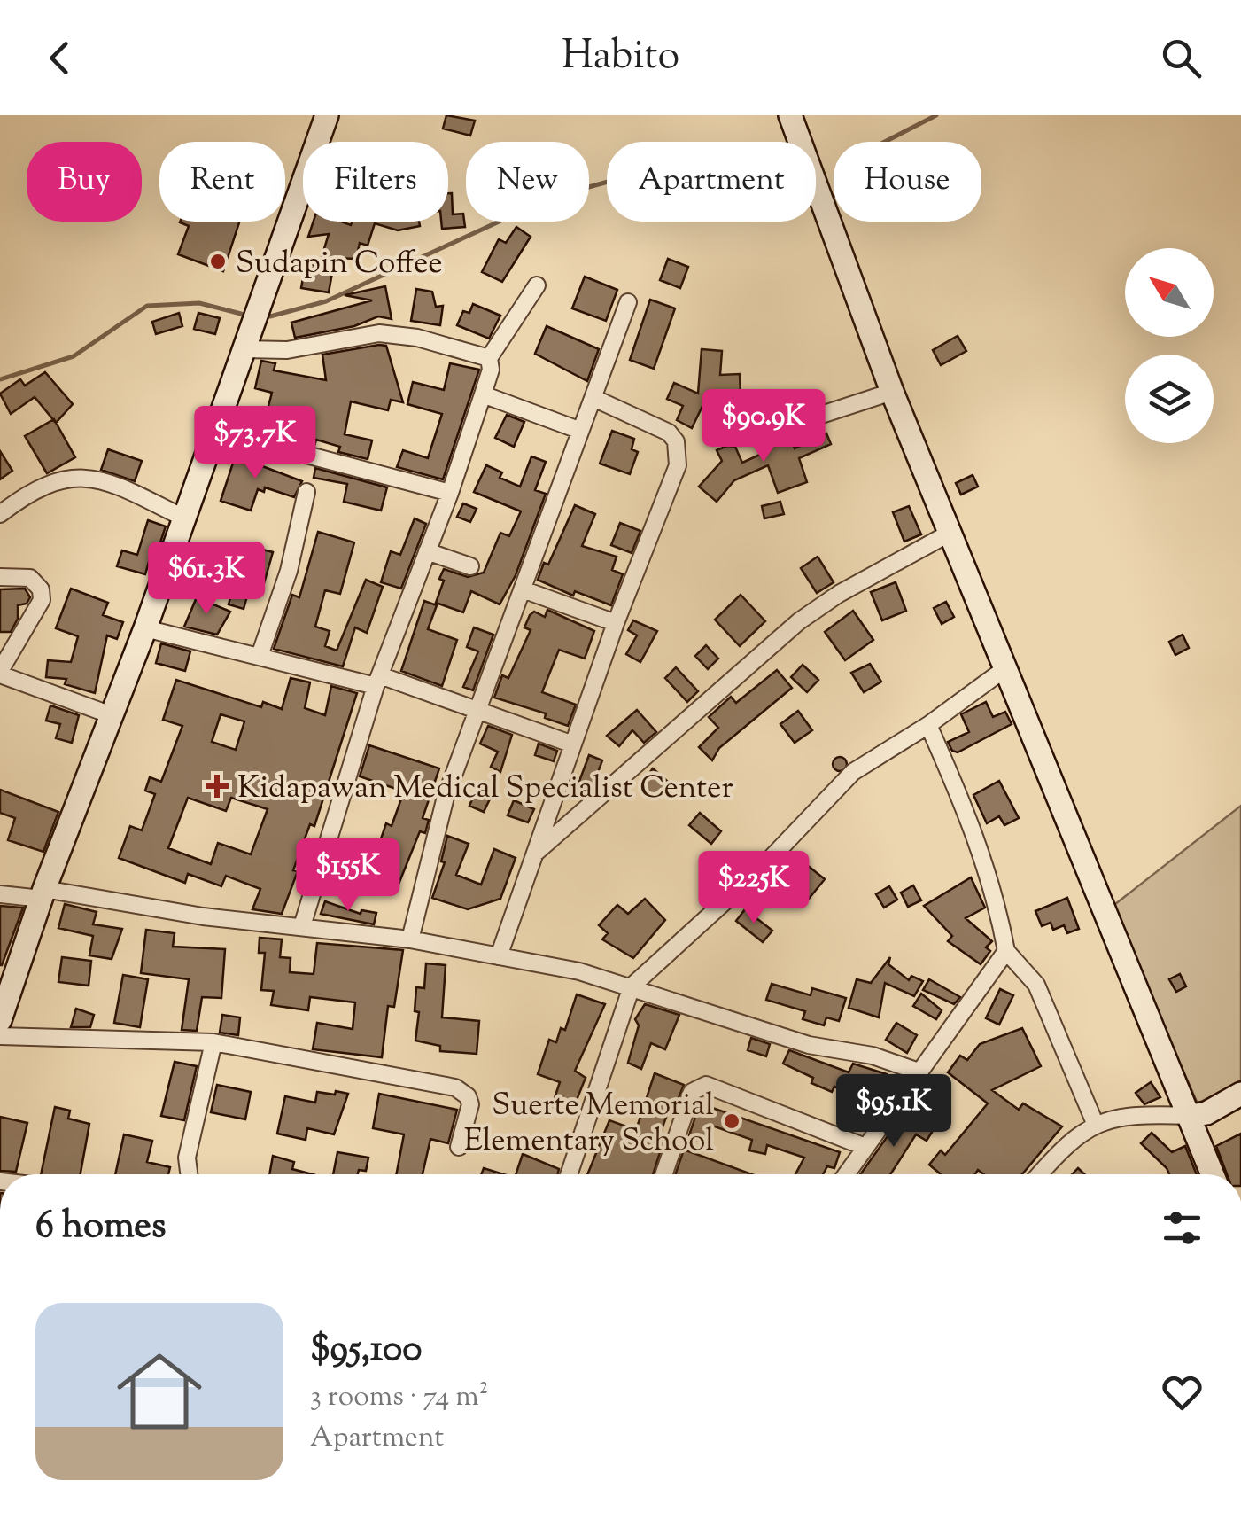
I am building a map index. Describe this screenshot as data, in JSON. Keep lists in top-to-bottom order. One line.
{"places":{"other":["Sudapin Coffee","Suerte Memorial Elementary School"],"health":["Kidapawan Medical Specialist Center"]},"north":"top left","page":{"header":"Habito","chip":["Buy","Rent","Filters","New","Apartment","House"],"price":["$90.9K","$73.7K","$61.3K","$155K","$225K","$95.1K"],"heading":"6 homes","list":[{"name":"$95,100","note":"3 rooms · 74 m² · Apartment"}]}}
